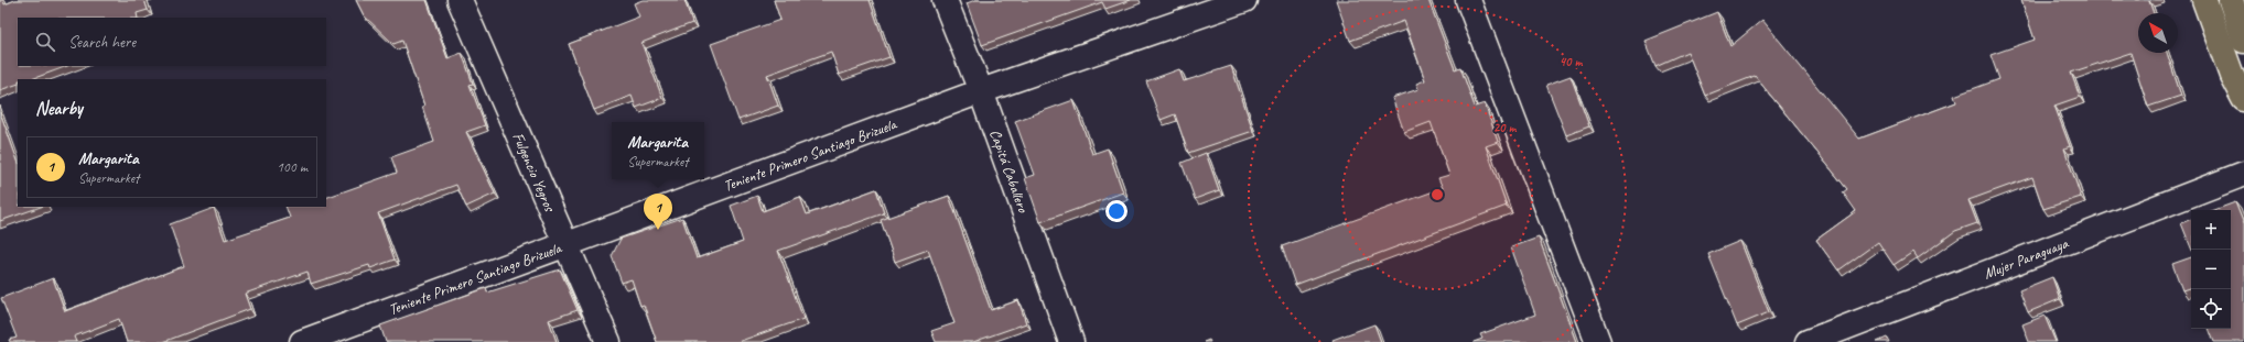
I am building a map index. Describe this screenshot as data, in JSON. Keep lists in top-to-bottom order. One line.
{"streets":{"street":["Teniente Primero Santiago Brizuela","Capitá Caballero","Fulgencio Yegros","Mujer Paraguaya"]},"crossings":[["Teniente Primero Santiago Brizuela","Capitá Caballero"],["Teniente Primero Santiago Brizuela","Fulgencio Yegros"]],"north":"top left","page":{"search":"Search here","heading":"Nearby","popup":["Margarita","Supermarket"],"list":[{"mark":"1","name":"Margarita","note":"Supermarket","value":"100 m"}],"pins":"1","map_buttons":["+","−"]},"rings":["40 m","20 m"]}
